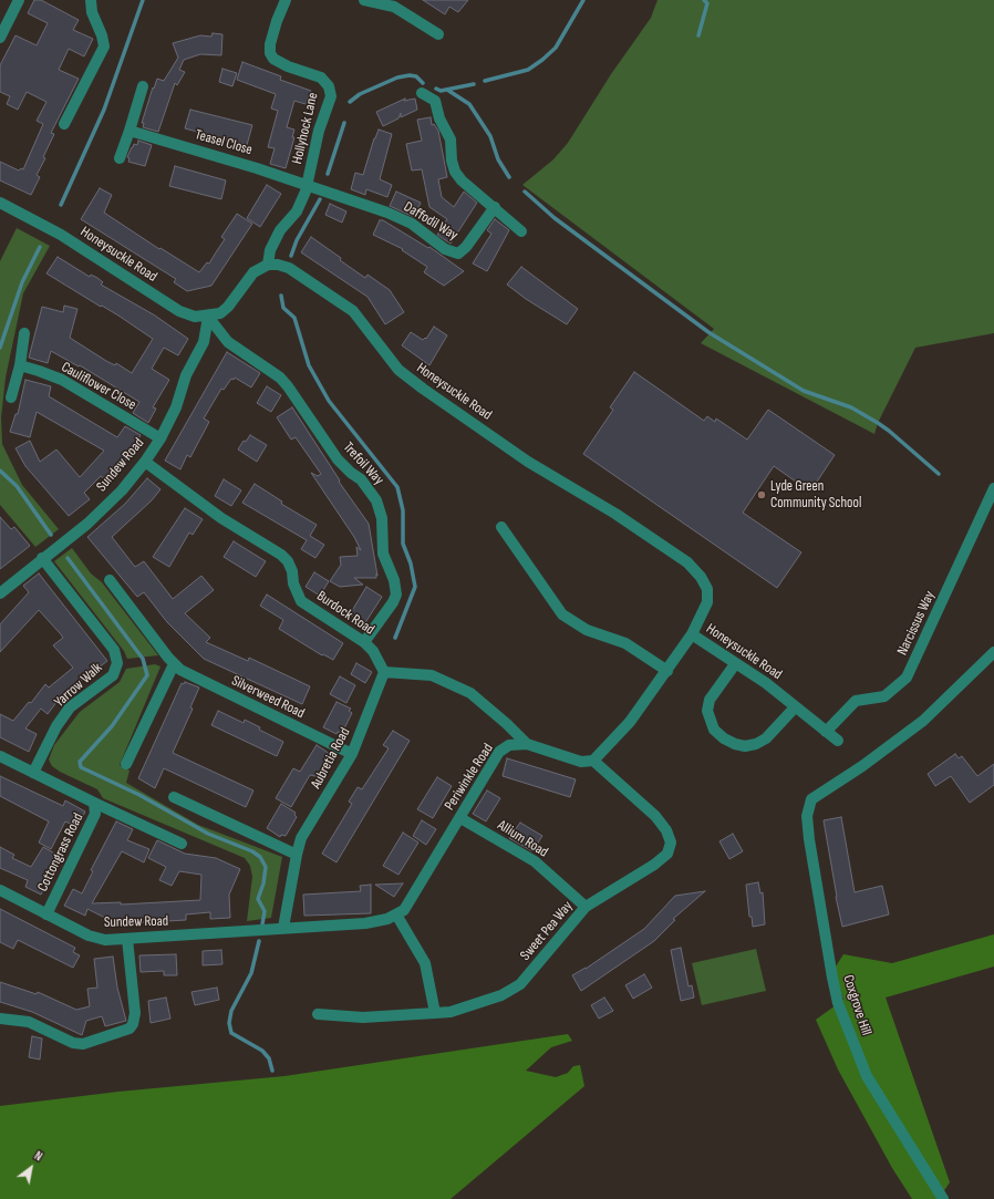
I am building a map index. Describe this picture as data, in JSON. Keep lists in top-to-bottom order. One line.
{"streets":{"street":["Hollyhock Lane","Teasel Close","Daffodil Way","Honeysuckle Road","Cauliflower Close","Trefoil Way","Sundew Road","Burdock Road","Narcissus Way","Yarrow Walk","Silverweed Road","Aubretia Road","Periwinkle Road","Allium Road","Cottongrass Road","Sweet Pea Way","Coxgrove Hill"]},"crossings":[["Hollyhock Lane","Teasel Close"],["Hollyhock Lane","Daffodil Way"],["Hollyhock Lane","Honeysuckle Road"],["Teasel Close","Daffodil Way"],["Honeysuckle Road","Trefoil Way"],["Honeysuckle Road","Sundew Road"],["Honeysuckle Road","Narcissus Way"],["Cauliflower Close","Sundew Road"],["Trefoil Way","Sundew Road"],["Trefoil Way","Burdock Road"],["Sundew Road","Burdock Road"],["Sundew Road","Yarrow Walk"],["Sundew Road","Aubretia Road"],["Sundew Road","Cottongrass Road"],["Burdock Road","Aubretia Road"],["Yarrow Walk","Cottongrass Road"],["Silverweed Road","Aubretia Road"],["Periwinkle Road","Allium Road"],["Periwinkle Road","Sweet Pea Way"],["Allium Road","Sweet Pea Way"]],"places":["Lyde Green Community School"],"north":"top right"}
